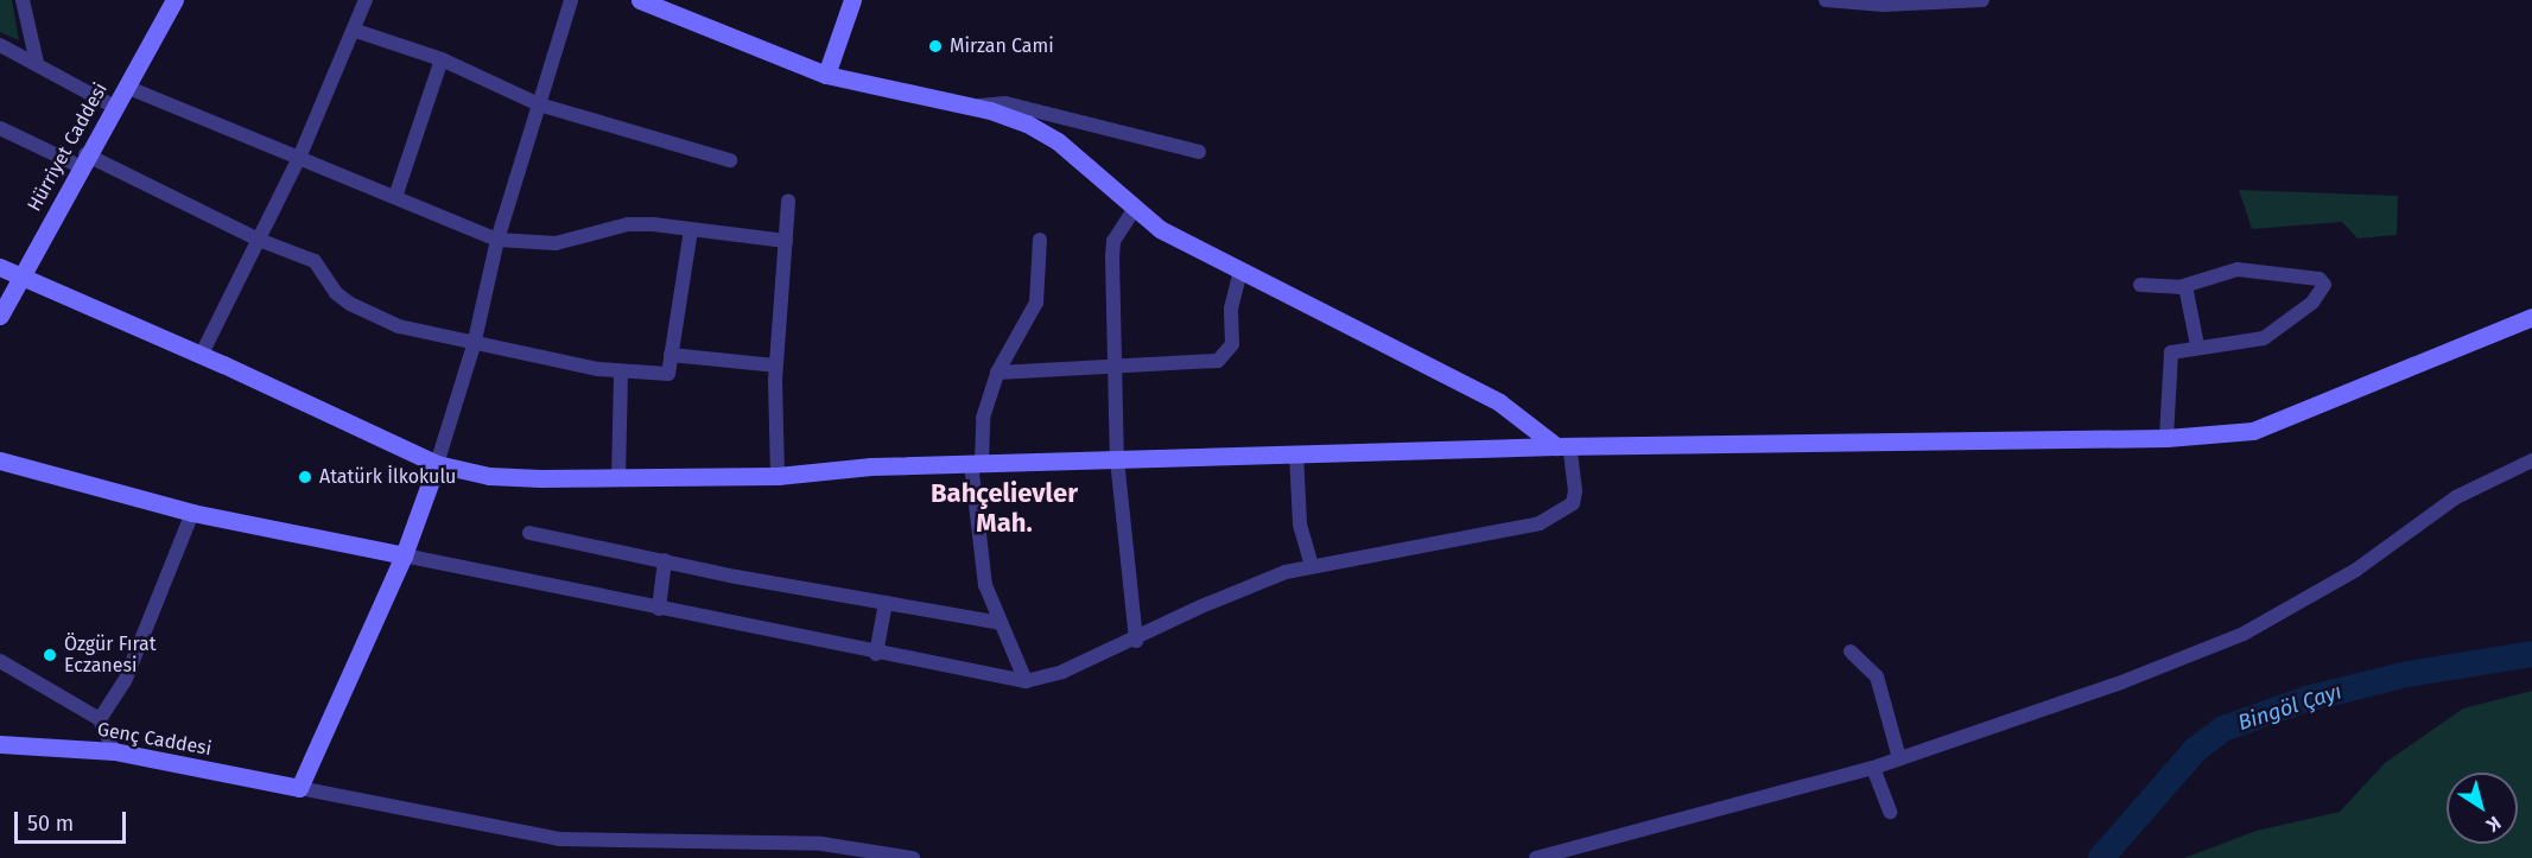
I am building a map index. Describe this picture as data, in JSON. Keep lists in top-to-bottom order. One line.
{"streets":{"main road":["Hürriyet Caddesi","Genç Caddesi"]},"districts":["Bahçelievler Mah."],"water":["Bingöl Çayı"],"places":["Mirzan Cami","Atatürk İlkokulu","Özgür Fırat Eczanesi"],"scale_bar":"50 m","north":"bottom right"}
